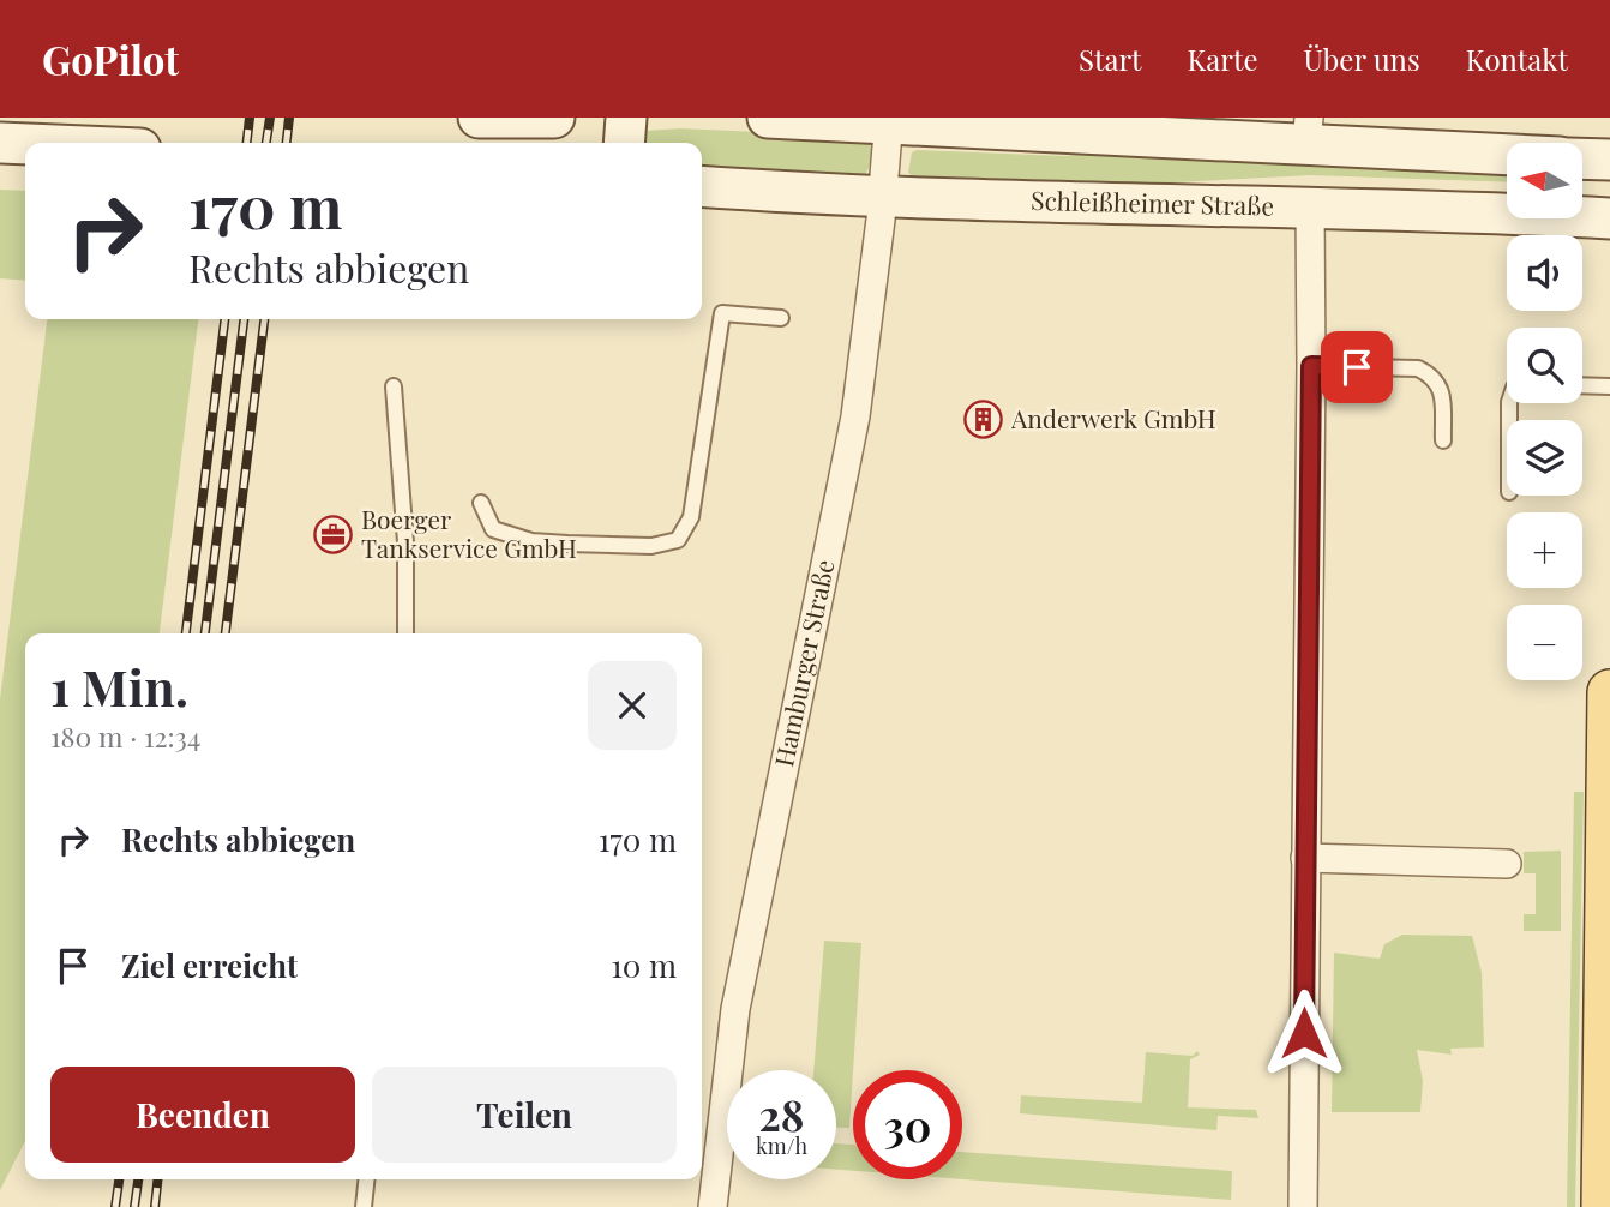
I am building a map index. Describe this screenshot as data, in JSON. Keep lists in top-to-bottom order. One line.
{"streets":{"main road":["Schleißheimer Straße"],"street":["Hamburger Straße"]},"crossings":[["Schleißheimer Straße","Hamburger Straße"]],"places":{"building":["Anderwerk GmbH"],"office":["Boerger Tankservice GmbH"]},"north":"left","page":{"header":"GoPilot","nav":["Start","Karte","Über uns","Kontakt"],"map_buttons":["+","−"],"turn":["170 m","Rechts abbiegen"],"heading":["1 Min.","180 m · 12:34"],"list":[{"name":"Rechts abbiegen","value":"170 m"},{"name":"Ziel erreicht","value":"10 m"}],"buttons":["Beenden","Teilen"],"speed":"28 km/h","limit":"30"}}
